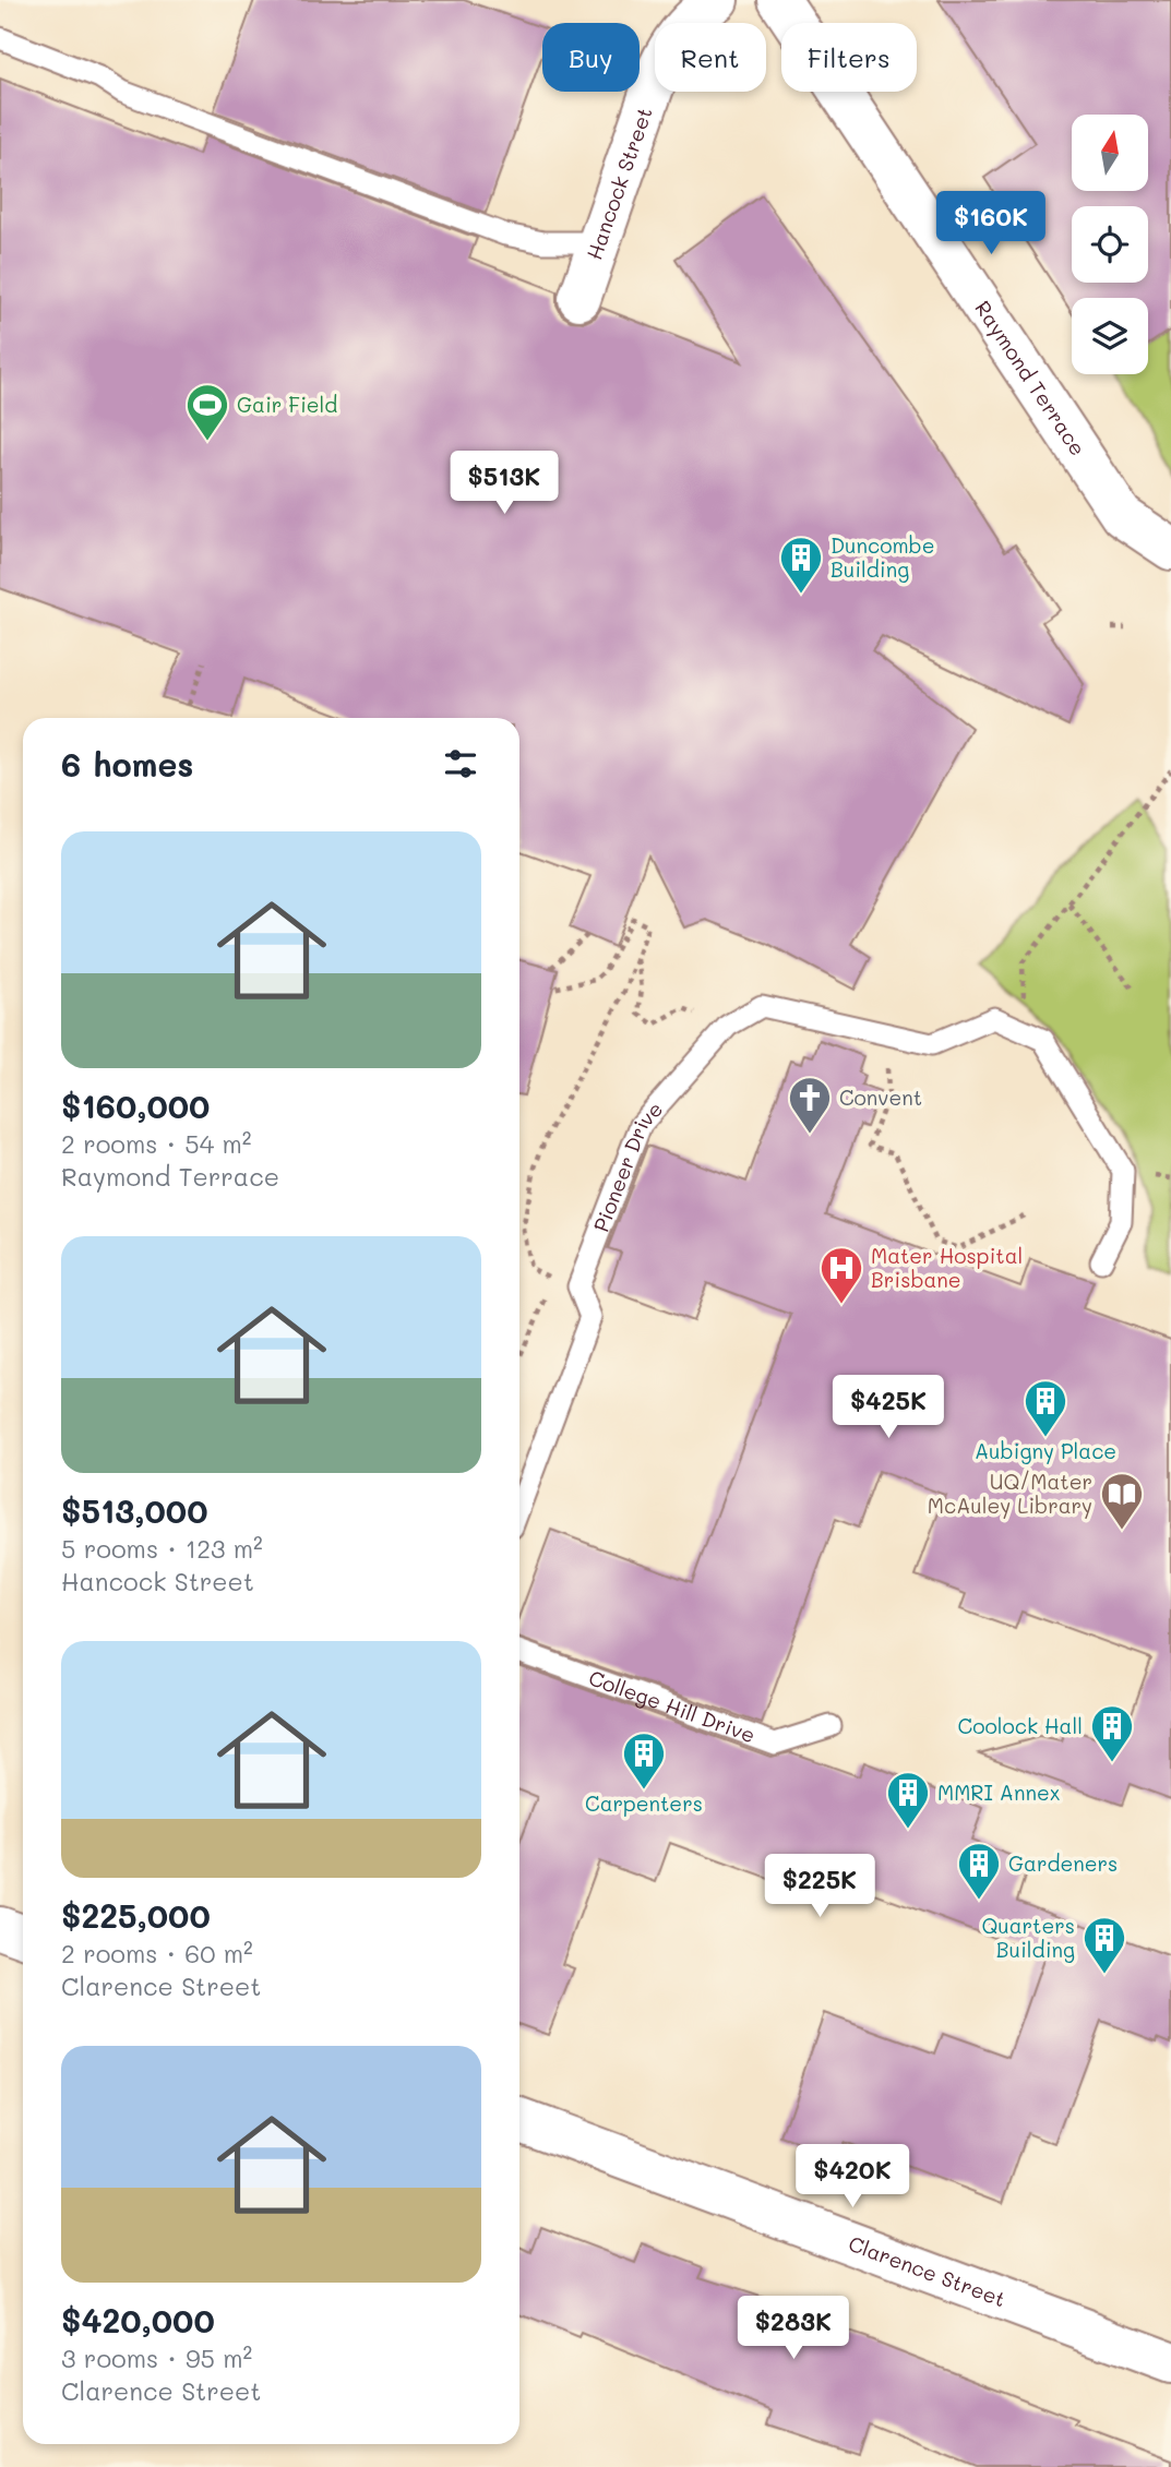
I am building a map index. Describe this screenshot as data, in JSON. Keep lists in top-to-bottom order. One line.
{"streets":{"street":["Hancock Street","Raymond Terrace","Clarence Street"],"lane":["Pioneer Drive","College Hill Drive"]},"places":{"sports":["Gair Field"],"building":["Duncombe Building","Aubigny Place","Coolock Hall","Carpenters","MMRI Annex","Gardeners","Quarters Building"],"church":["Convent"],"hospital":["Mater Hospital Brisbane"],"library":["UQ/Mater McAuley Library"]},"north":"top","page":{"chip":["Buy","Rent","Filters"],"price":["$160K","$513K","$425K","$225K","$420K","$283K"],"heading":"6 homes","list":[{"name":"$160,000","note":"2 rooms · 54 m² · Raymond Terrace"},{"name":"$513,000","note":"5 rooms · 123 m² · Hancock Street"},{"name":"$225,000","note":"2 rooms · 60 m² · Clarence Street"},{"name":"$420,000","note":"3 rooms · 95 m² · Clarence Street"}]}}
